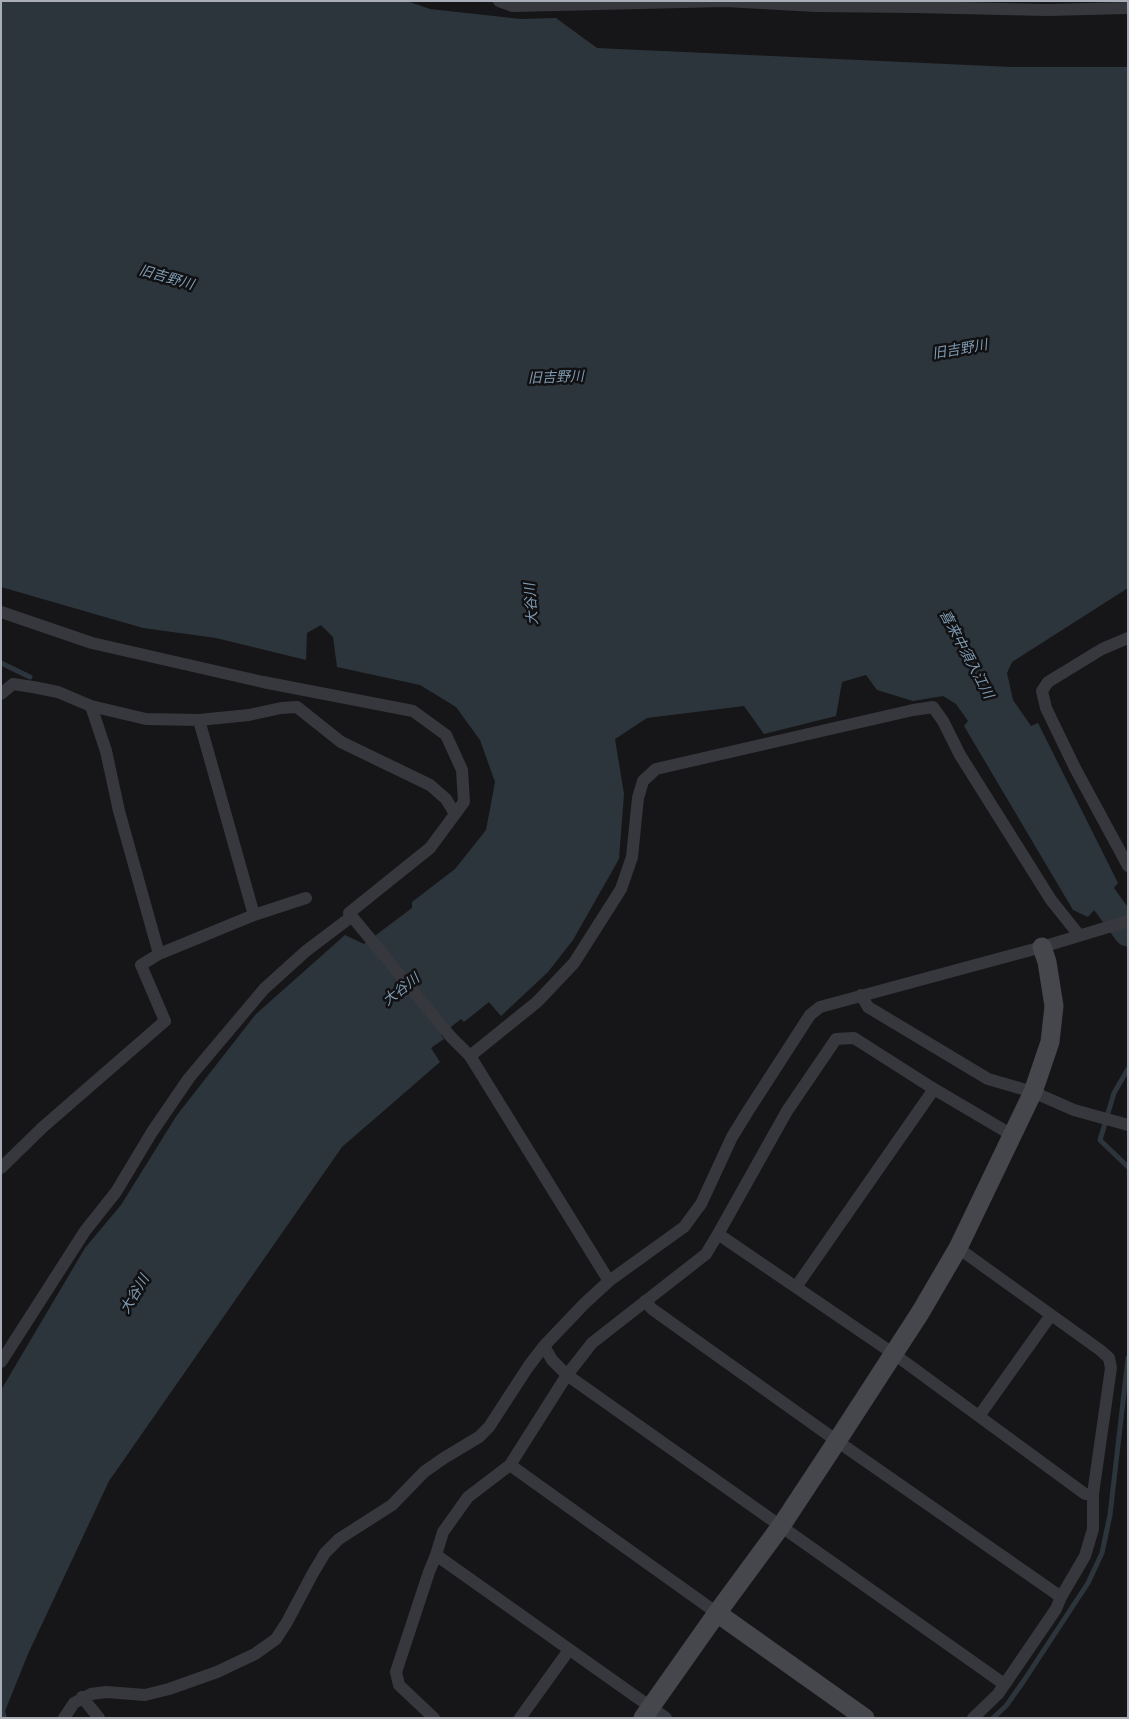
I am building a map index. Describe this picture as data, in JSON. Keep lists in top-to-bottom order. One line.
{"water":["旧吉野川","大谷川","喜来中須入江川"]}
